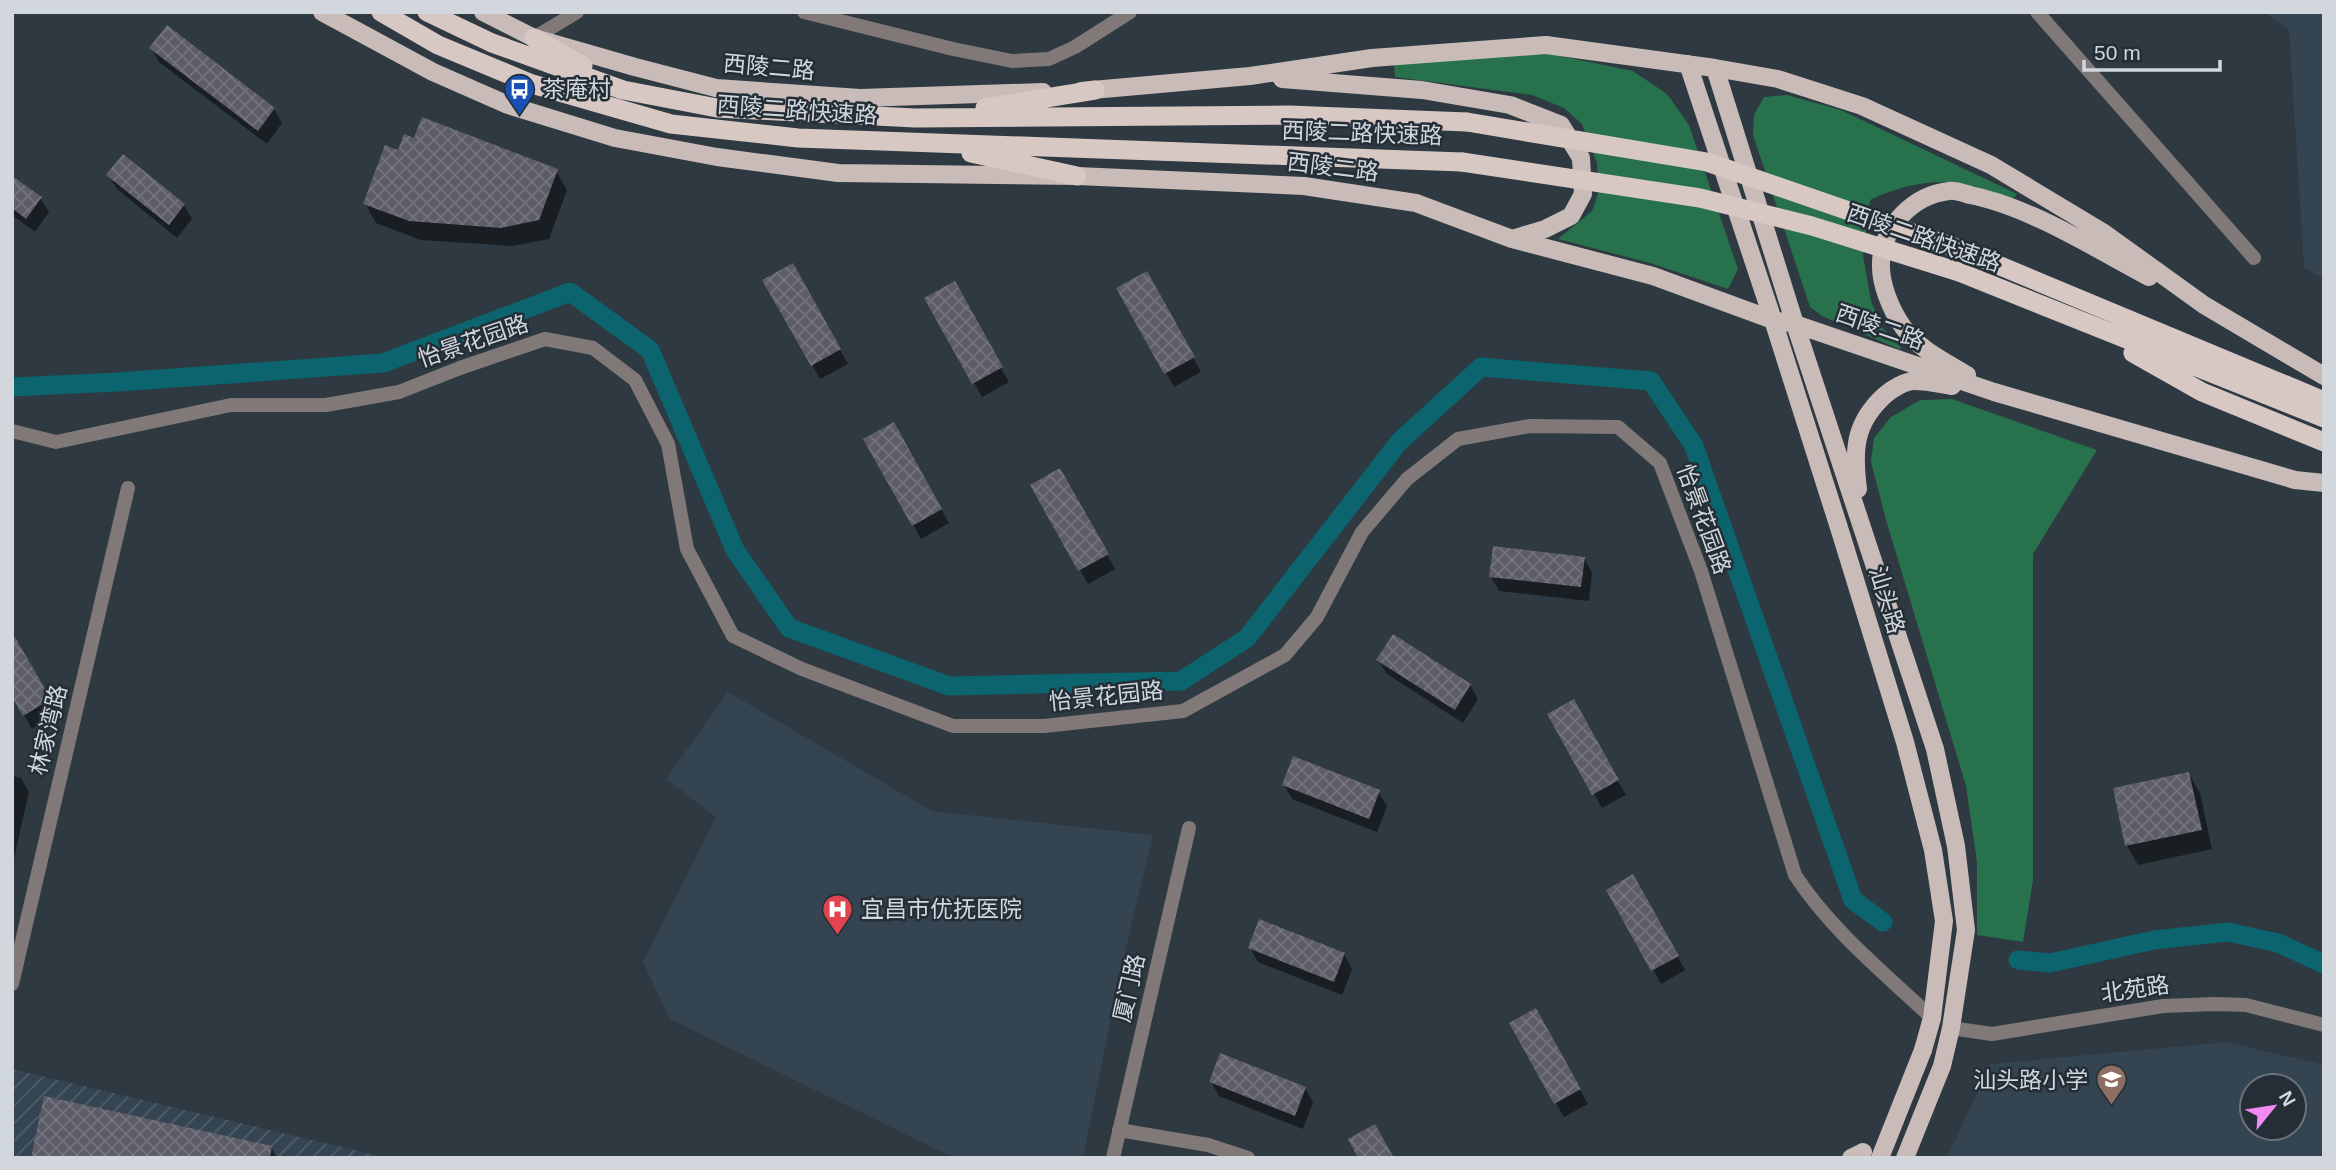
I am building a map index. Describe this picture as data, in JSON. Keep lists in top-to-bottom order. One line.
{"streets":{"highway":["西陵二路快速路"],"main road":["西陵二路","汕头路"],"street":["怡景花园路","林家湾路","厦门路","北苑路"]},"crossings":[["西陵二路","汕头路"],["怡景花园路","汕头路"],["汕头路","北苑路"]],"places":{"bus stop":["茶庵村"],"hospital":["宜昌市优抚医院"],"school or university":["汕头路小学"]},"scale_bar":"50 m","north":"top right"}
